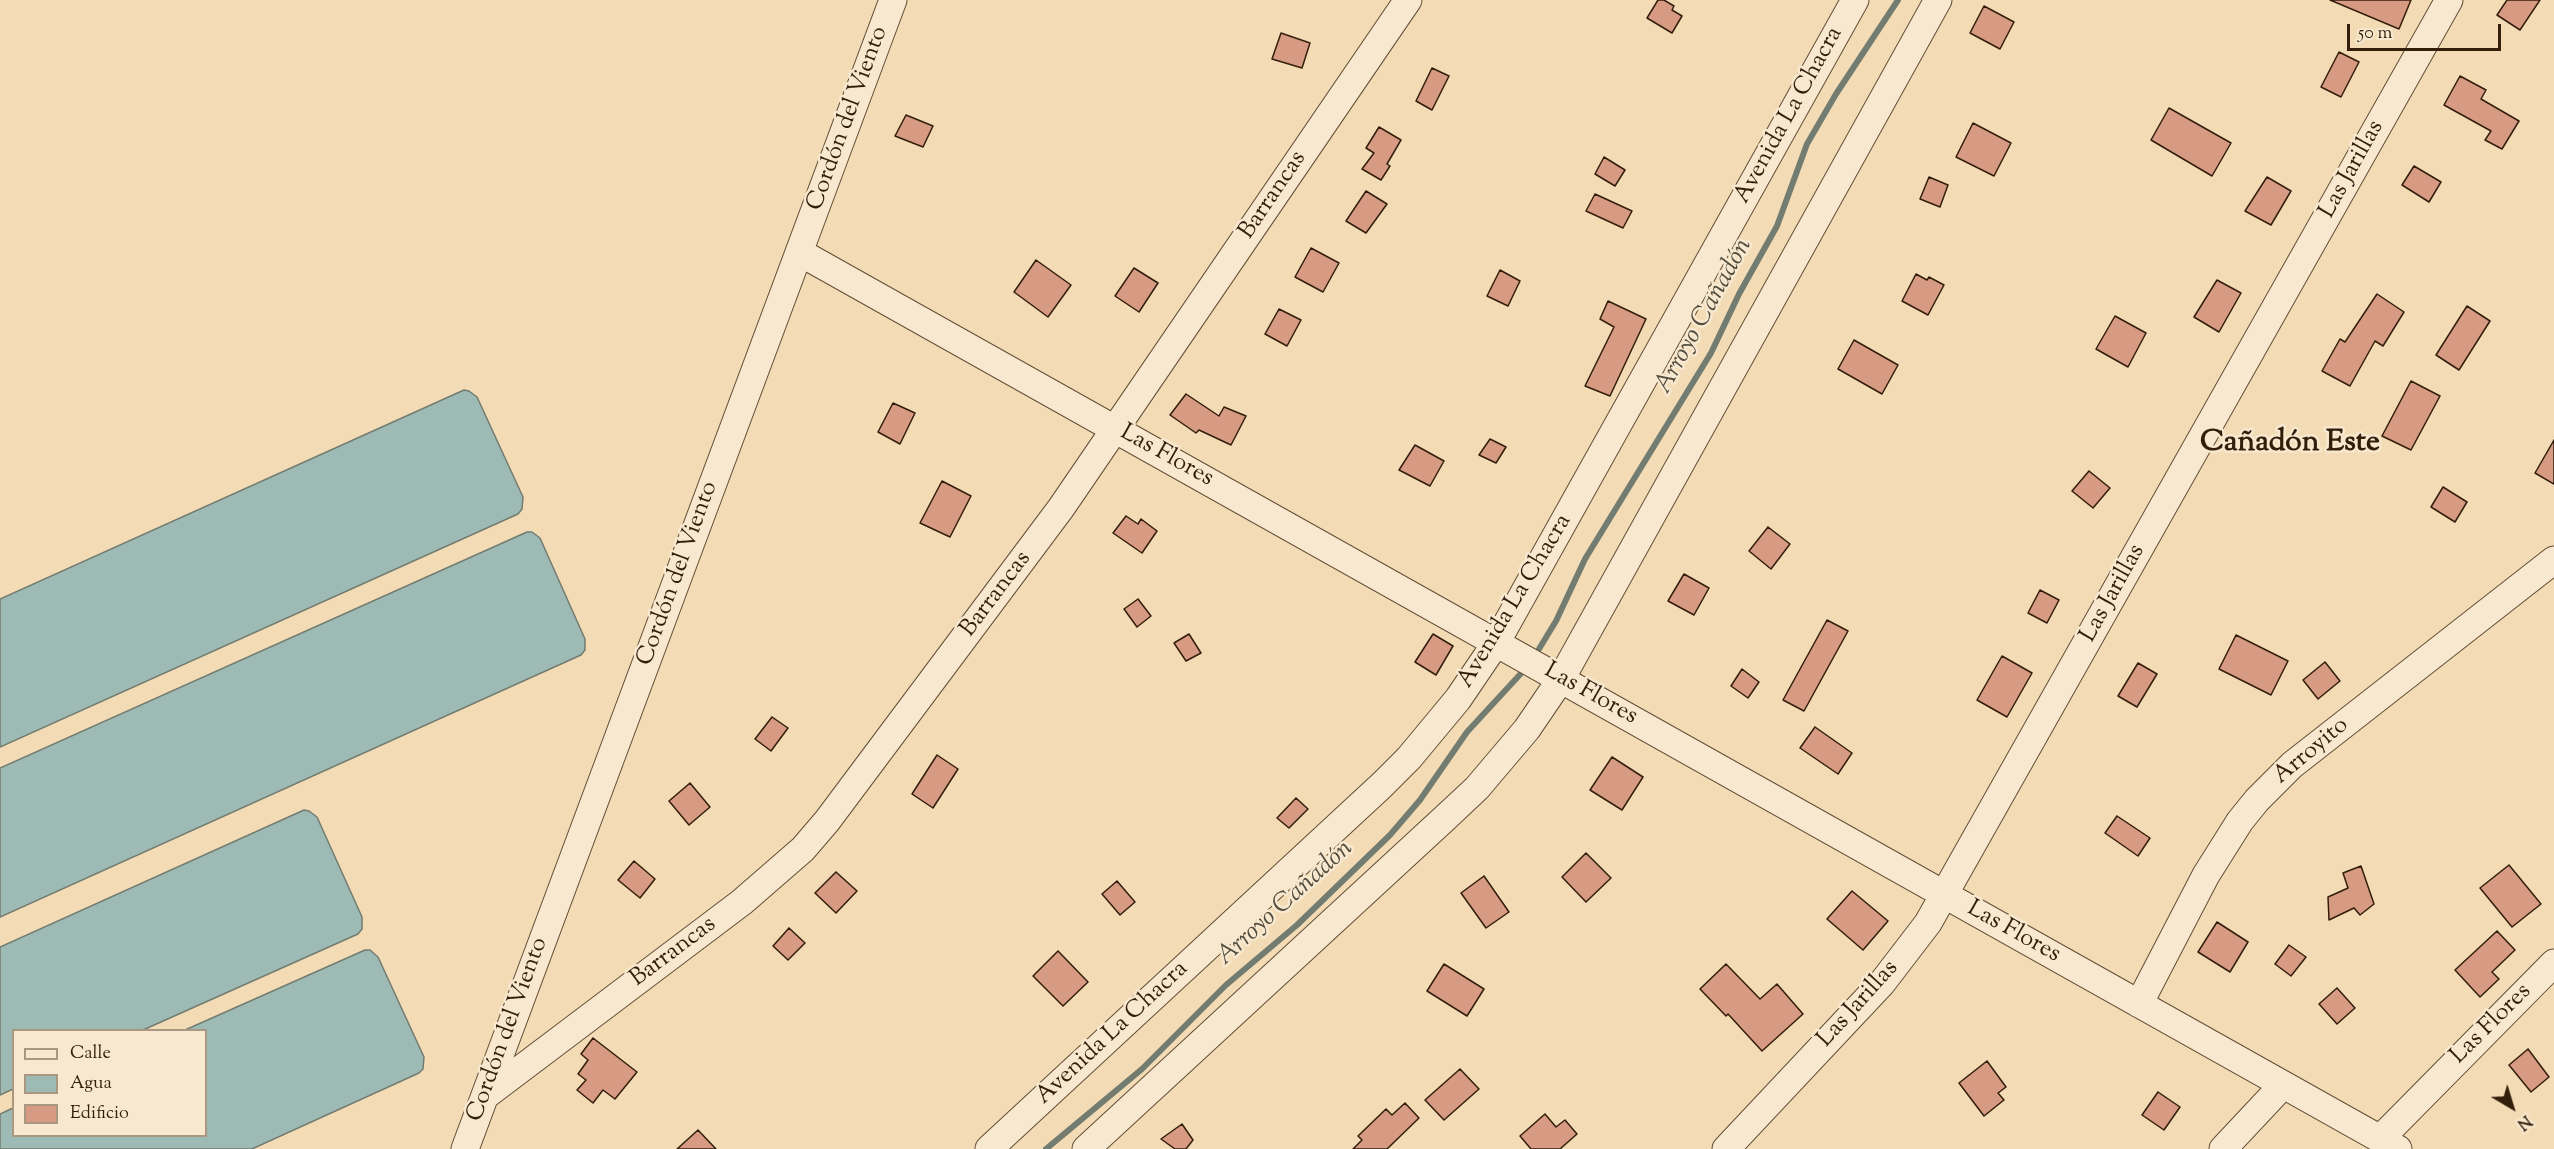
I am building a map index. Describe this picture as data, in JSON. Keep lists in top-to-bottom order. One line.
{"streets":{"street":["Avenida La Chacra","Cordón del Viento","Las Jarillas","Barrancas","Las Flores","Arroyito"]},"crossings":[["Avenida La Chacra","Las Flores"],["Cordón del Viento","Barrancas"],["Cordón del Viento","Las Flores"],["Las Jarillas","Las Flores"],["Barrancas","Las Flores"],["Las Flores","Arroyito"]],"districts":["Cañadón Este"],"water":["Arroyo Cañadón"],"legend":["Calle","Agua","Edificio"],"scale_bar":"50 m","north":"bottom right"}
